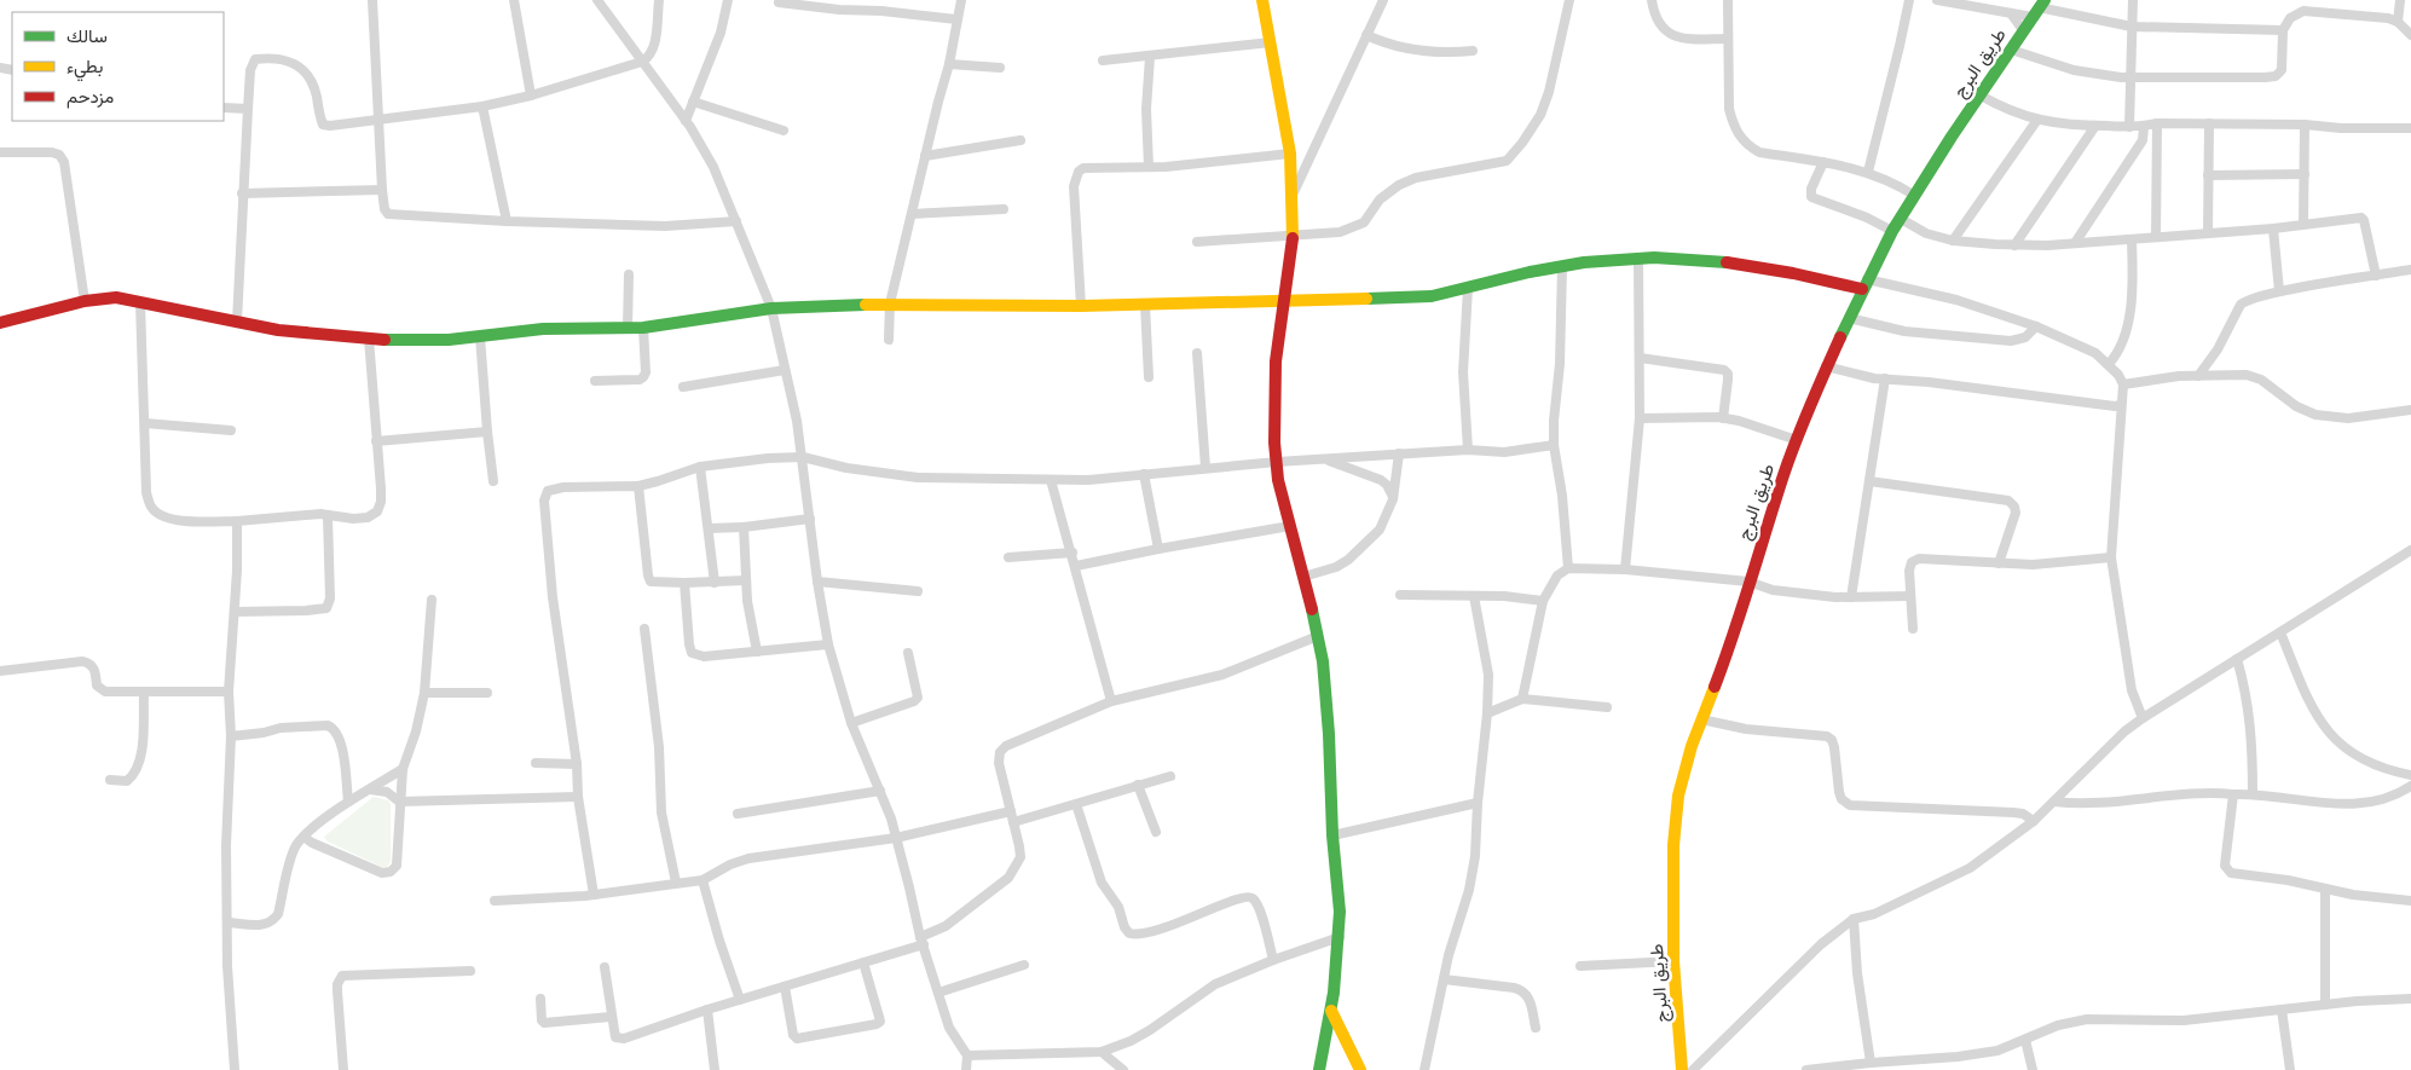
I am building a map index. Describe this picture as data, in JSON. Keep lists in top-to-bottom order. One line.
{"streets":{"street":["طريق البرج"]},"legend":["سالك","بطيء","مزدحم"]}
